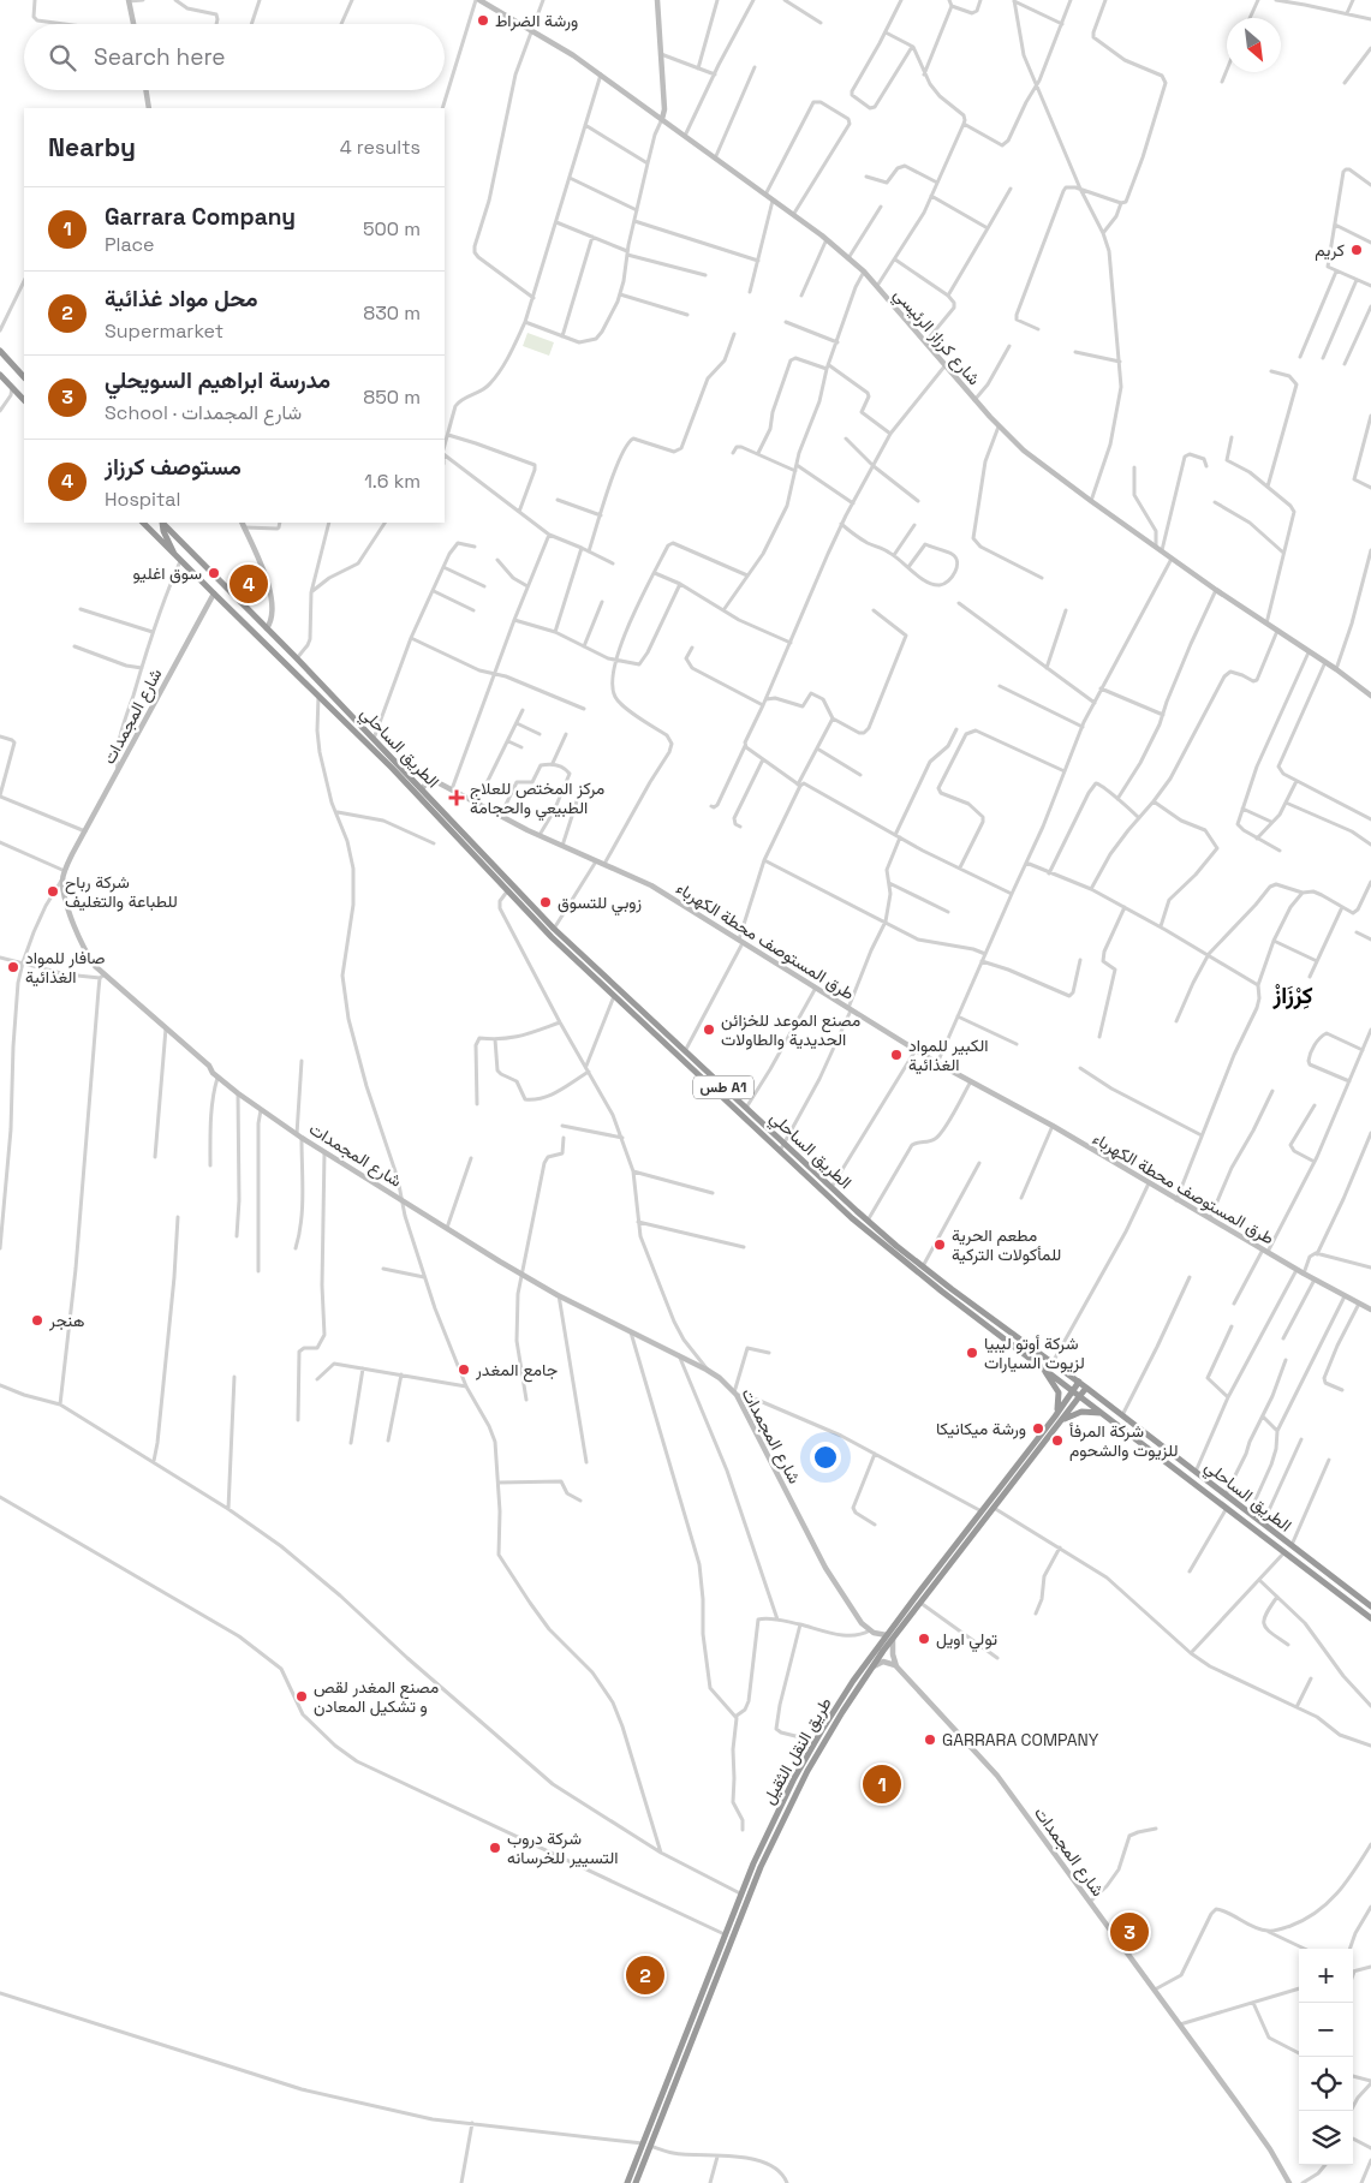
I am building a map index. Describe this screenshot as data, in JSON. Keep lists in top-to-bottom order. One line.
{"streets":{"highway":["الطريق الساحلي","طس A1","طريق النقل الثقيل"],"main road":["شارع كرزاز الرئيسي","شارع المجمدات","طرق المستوصف محطة الكهرباء"]},"crossings":[["شارع المجمدات","الطريق الساحلي"],["الطريق الساحلي","طرق المستوصف محطة الكهرباء"],["الطريق الساحلي","طريق النقل الثقيل"]],"districts":["كِرْزَازْ"],"places":{"other":["ورشة الضراط","كريم","سوق اغليو","شركة رباح للطباعة والتغليف","زوبي للتسوق","صافار للمواد الغذائية","مصنع الموعد للخزائن الحديدية والطاولات","الكبير للمواد الغذائية","مطعم الحرية للمأكولات التركية","هنجر","شركة أوتو ليبيا لزيوت السيارات","جامع المغدر","ورشة ميكانيكا","شركة المرفأ للزيوت والشحوم","تولي اويل","مصنع المغدر لقص و تشكيل المعادن","GARRARA COMPANY","شركة دروب التسيير للخرسانه"],"health":["مركز المختص للعلاج الطبيعي والحجامة"]},"north":"bottom right","page":{"search":"Search here","heading":["Nearby","4 results"],"list":[{"mark":"1","name":"Garrara Company","note":"Place","value":"500 m"},{"mark":"2","name":"محل مواد غذائية","note":"Supermarket","value":"830 m"},{"mark":"3","name":"مدرسة ابراهيم السويحلي","note":"School · شارع المجمدات","value":"850 m"},{"mark":"4","name":"مستوصف كرزاز","note":"Hospital","value":"1.6 km"}],"pins":["4","1","3","2"],"map_buttons":["+","−"]}}
